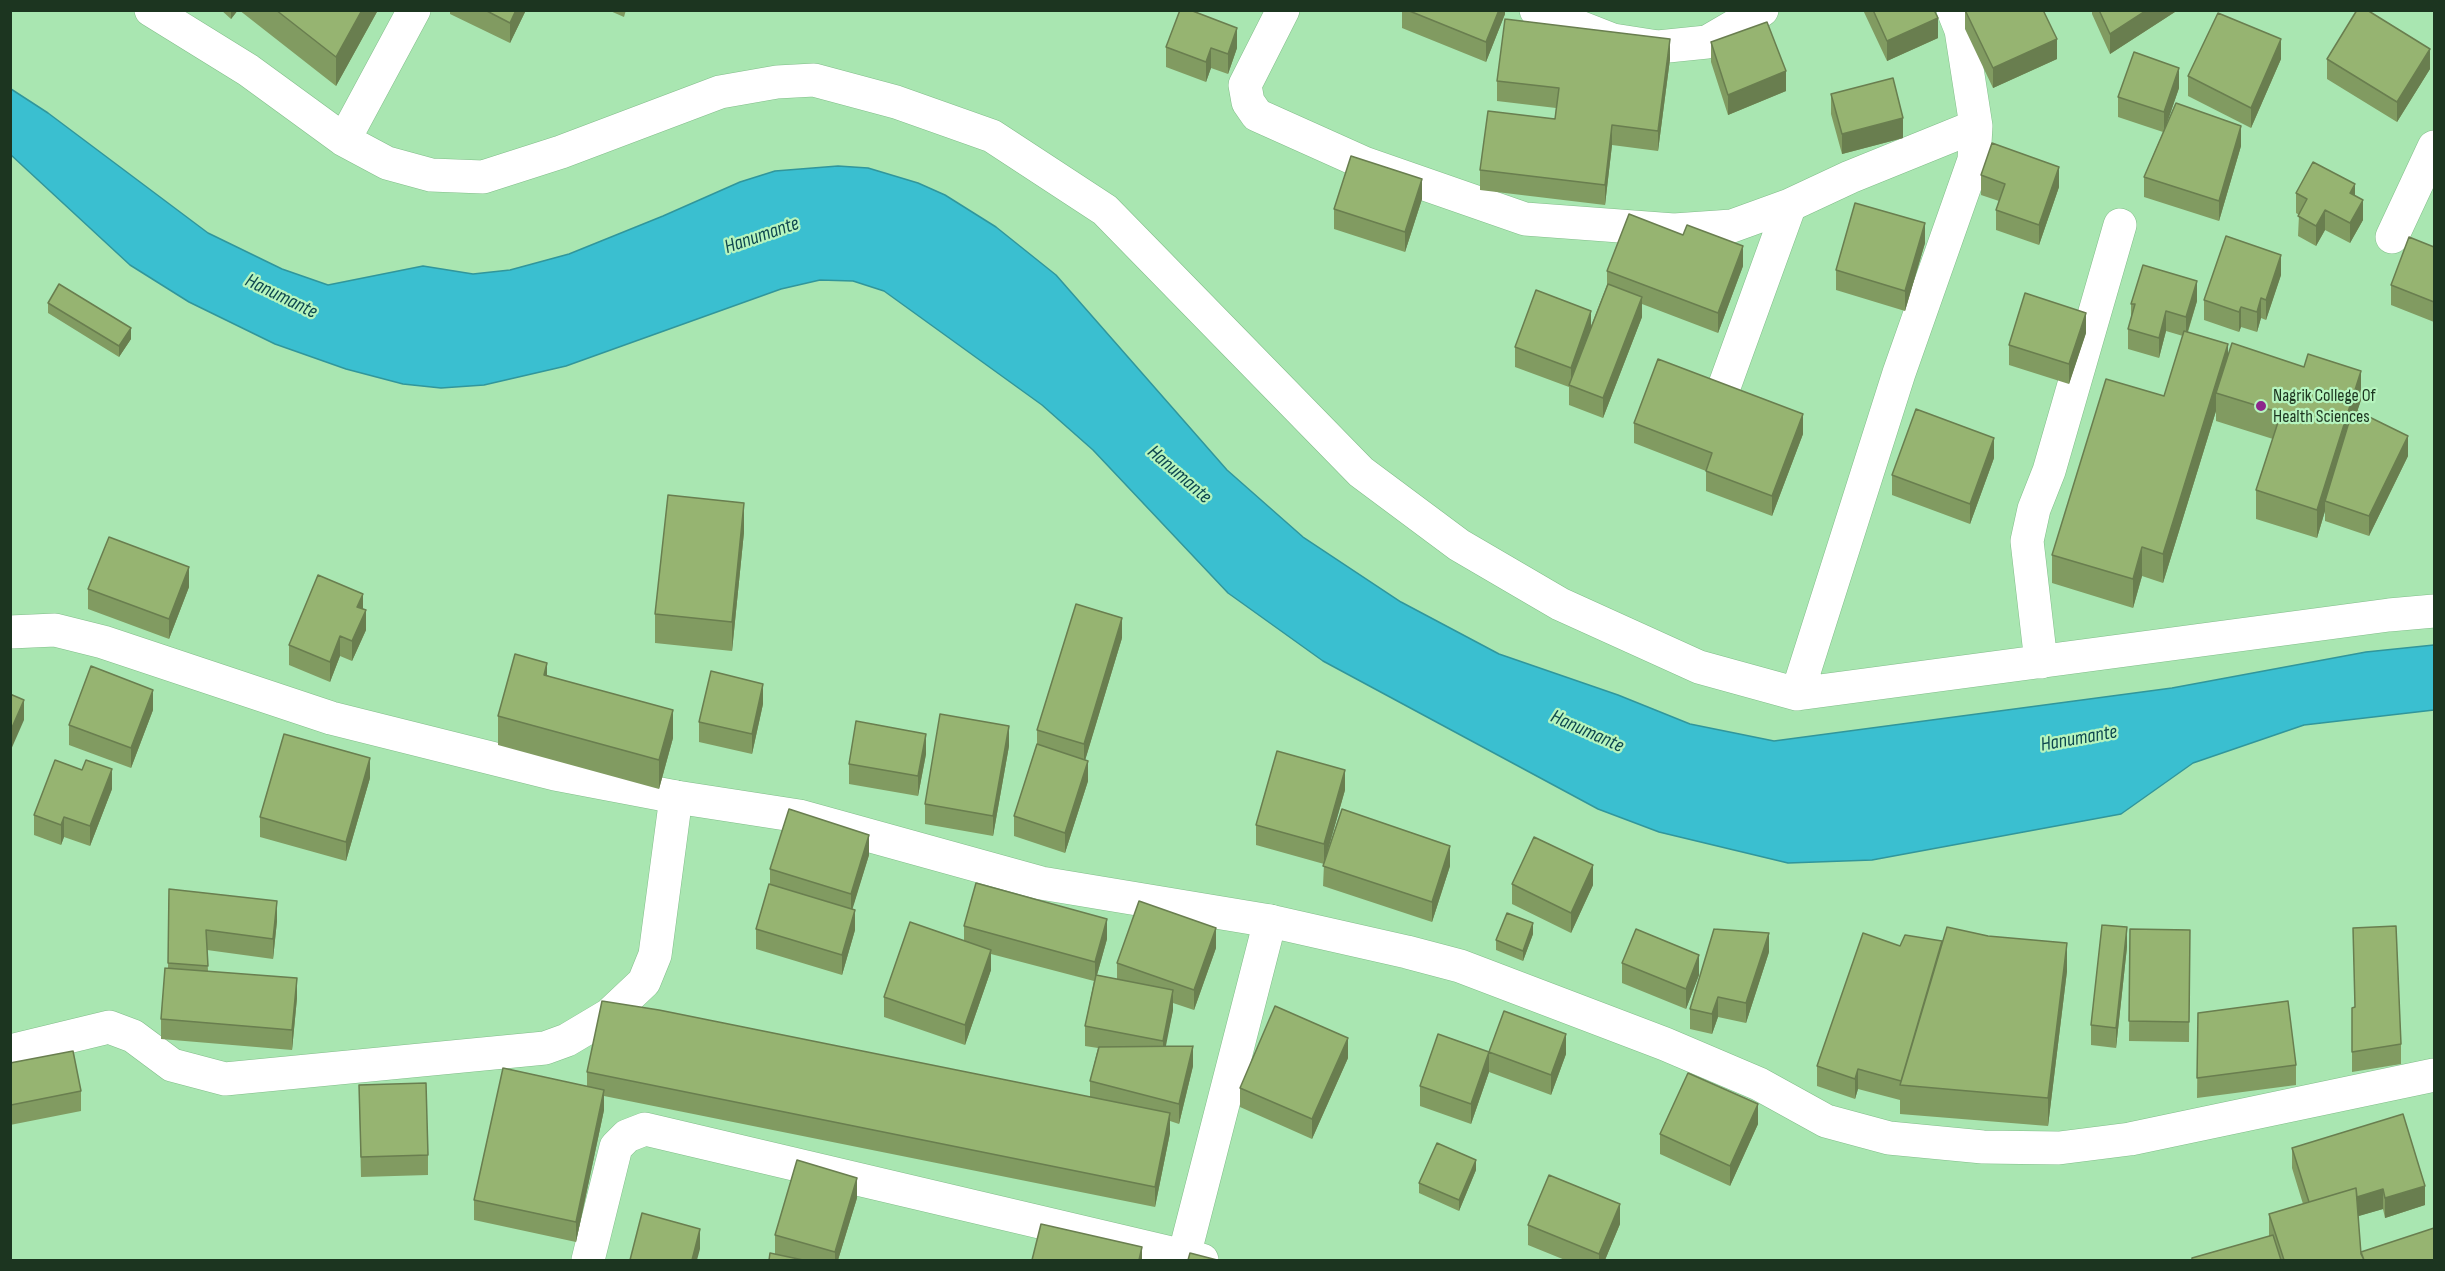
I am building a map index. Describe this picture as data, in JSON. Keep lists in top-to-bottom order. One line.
{"water":["Hanumante"],"places":["Nagrik College Of Health Sciences"]}
